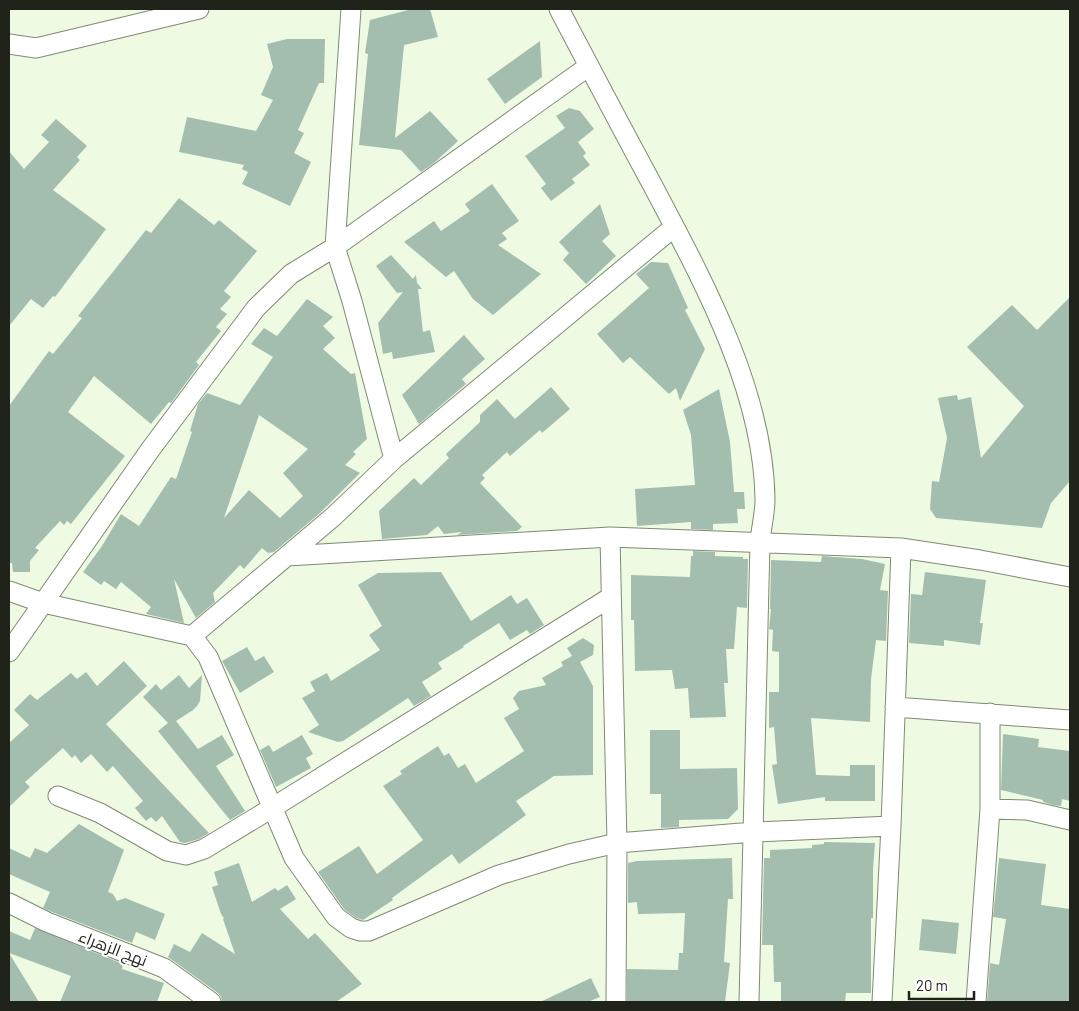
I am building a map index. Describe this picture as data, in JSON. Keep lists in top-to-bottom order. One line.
{"streets":{"street":["نهج الزهراء"]},"scale_bar":"20 m"}
